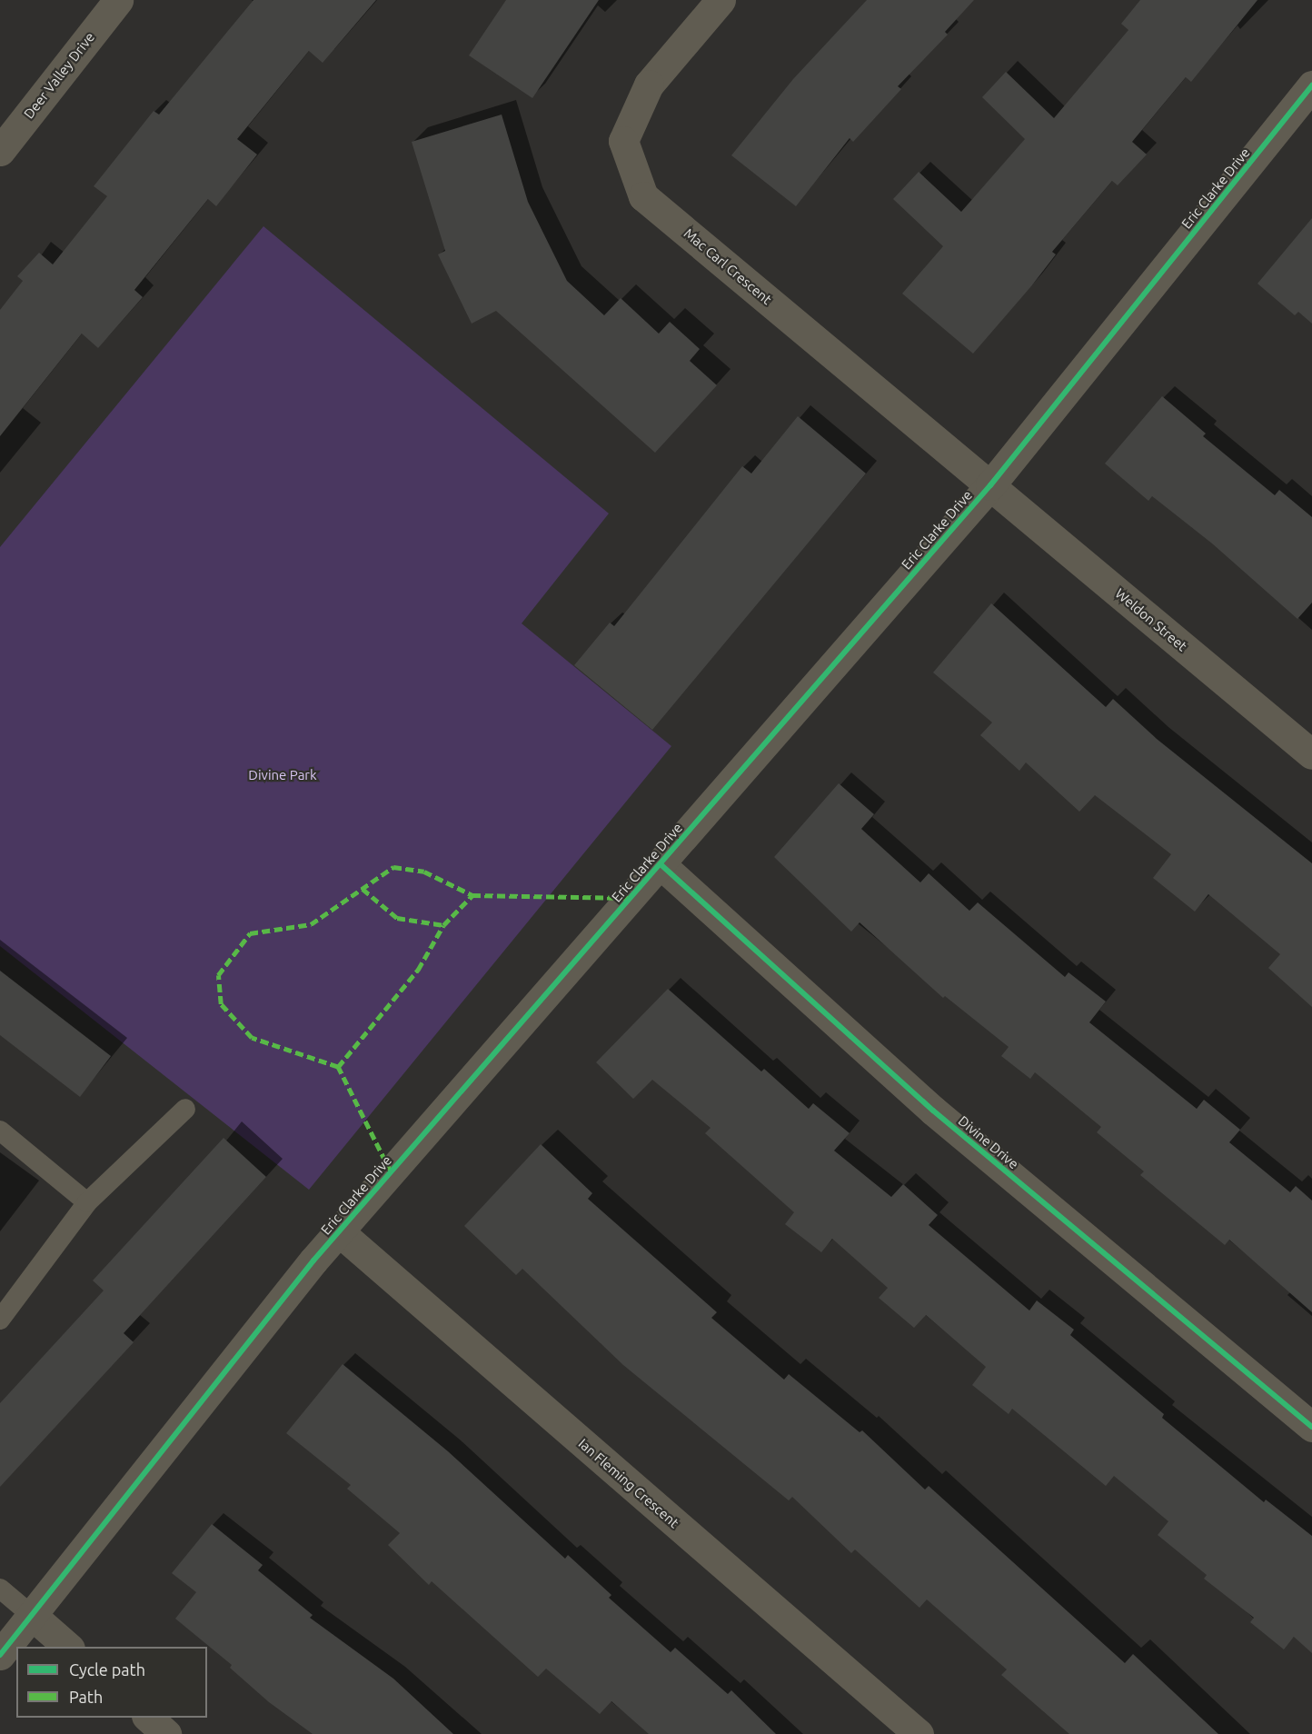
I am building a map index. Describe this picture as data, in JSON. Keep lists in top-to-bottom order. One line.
{"streets":{"street":["Deer Valley Drive","Eric Clarke Drive","Mac Carl Crescent","Weldon Street","Divine Drive","Ian Fleming Crescent"]},"crossings":[["Eric Clarke Drive","Mac Carl Crescent"],["Eric Clarke Drive","Weldon Street"],["Eric Clarke Drive","Divine Drive"],["Eric Clarke Drive","Ian Fleming Crescent"],["Mac Carl Crescent","Weldon Street"]],"parks":["Divine Park"],"legend":["Cycle path","Path"]}
